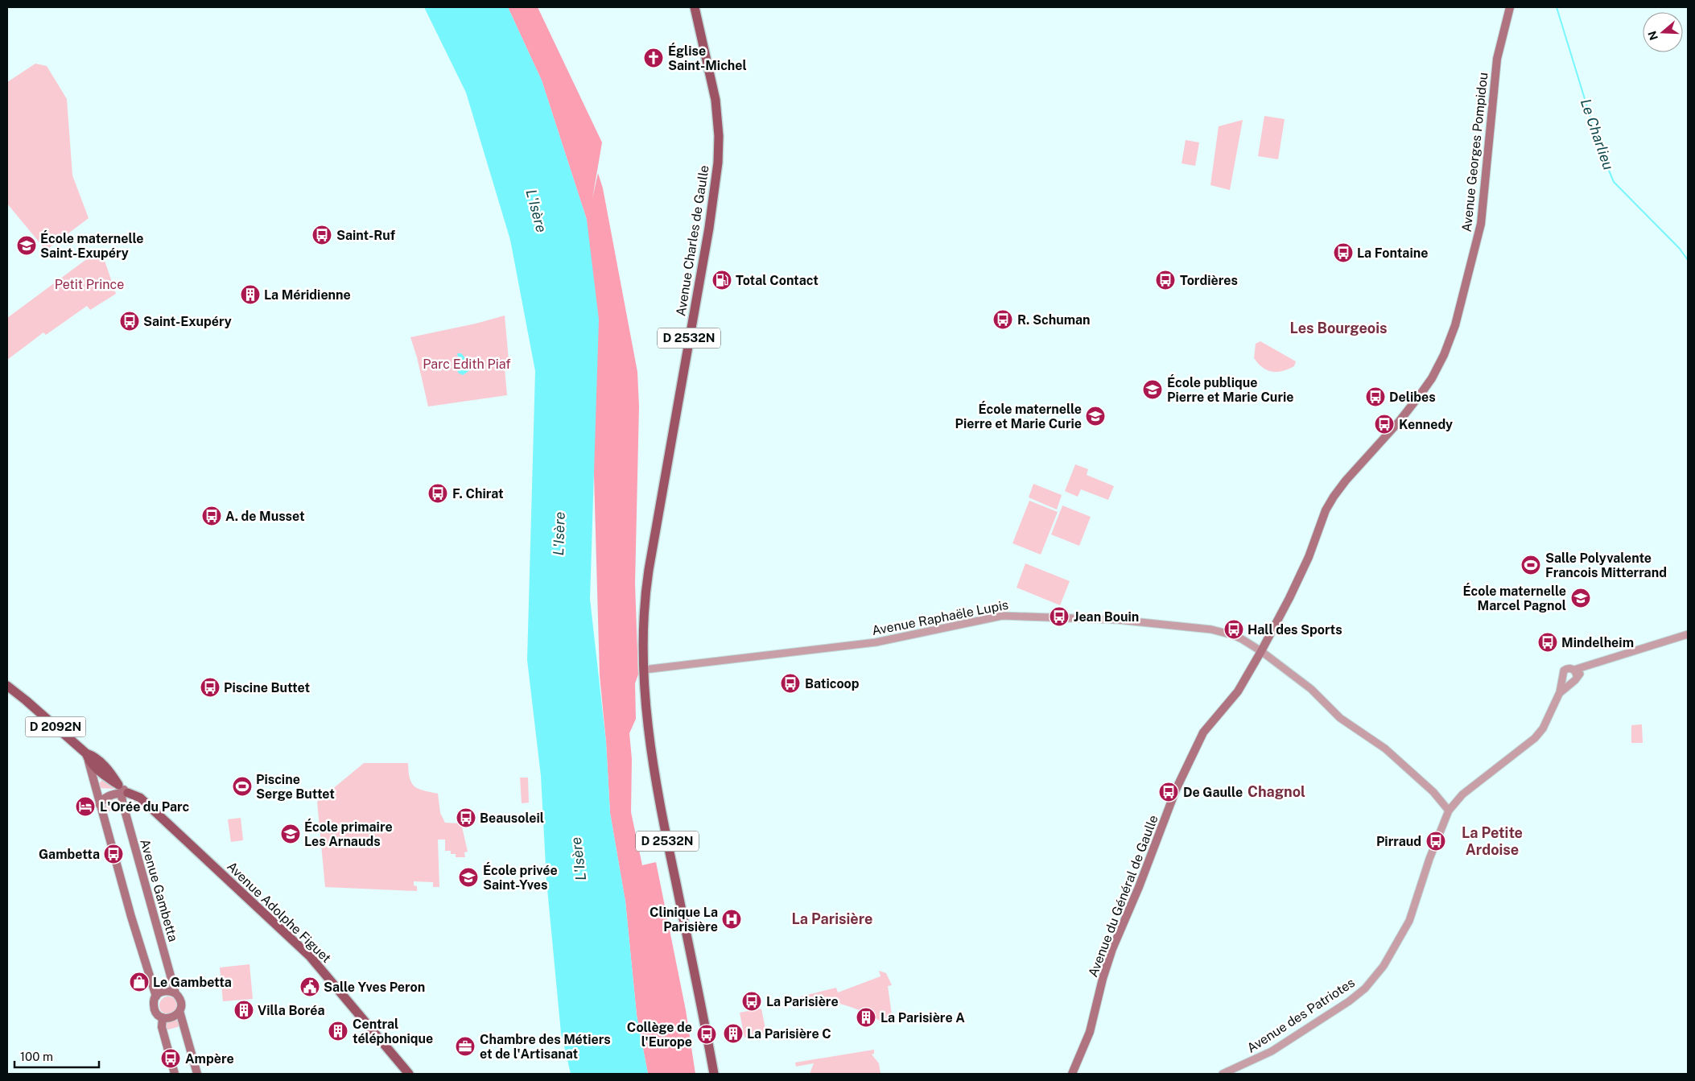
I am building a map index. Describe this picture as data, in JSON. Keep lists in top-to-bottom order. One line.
{"streets":{"main road":["Avenue Georges Pompidou","Avenue Charles de Gaulle","D 2532N","D 2092N","Avenue Gambetta","Avenue du Général de Gaulle","Avenue Adolphe Figuet"],"street":["Avenue Raphaële Lupis","Avenue des Patriotes"]},"crossings":[["Avenue Georges Pompidou","Avenue Raphaële Lupis"],["Avenue Georges Pompidou","Avenue du Général de Gaulle"],["Avenue Charles de Gaulle","D 2532N"],["Avenue Charles de Gaulle","Avenue Raphaële Lupis"],["D 2532N","Avenue Raphaële Lupis"],["Avenue Raphaële Lupis","Avenue du Général de Gaulle"],["Avenue Raphaële Lupis","Avenue des Patriotes"],["D 2092N","Avenue Gambetta"],["D 2092N","Avenue Adolphe Figuet"],["Avenue Gambetta","Avenue Adolphe Figuet"]],"districts":["Les Bourgeois","Chagnol","La Petite Ardoise","La Parisière"],"water":["Le Charlieu","L'Isère"],"parks":["Petit Prince","Parc Edith Piaf"],"places":{"church":["Église Saint-Michel"],"bus stop":["Saint-Ruf","La Fontaine","Tordières","R. Schuman","Saint-Exupéry","Delibes","Kennedy","F. Chirat","A. de Musset","Jean Bouin","Hall des Sports","Mindelheim","Baticoop","Piscine Buttet","De Gaulle","Beausoleil","Pirraud","Gambetta","La Parisière","Collège de l'Europe","Ampère"],"school or university":["École maternelle Saint-Exupéry","École publique Pierre et Marie Curie","École maternelle Pierre et Marie Curie","École maternelle Marcel Pagnol","École primaire Les Arnauds","École privée Saint-Yves"],"fuel station":["Total Contact"],"building":["La Méridienne","Villa Boréa","La Parisière A","Central téléphonique","La Parisière C"],"sports":["Salle Polyvalente Francois Mitterrand","Piscine Serge Buttet"],"hotel":["L'Orée du Parc"],"hospital":["Clinique La Parisière"],"shop":["Le Gambetta"],"public building":["Salle Yves Peron"],"office":["Chambre des Métiers et de l'Artisanat"]},"scale_bar":"100 m","north":"left"}
